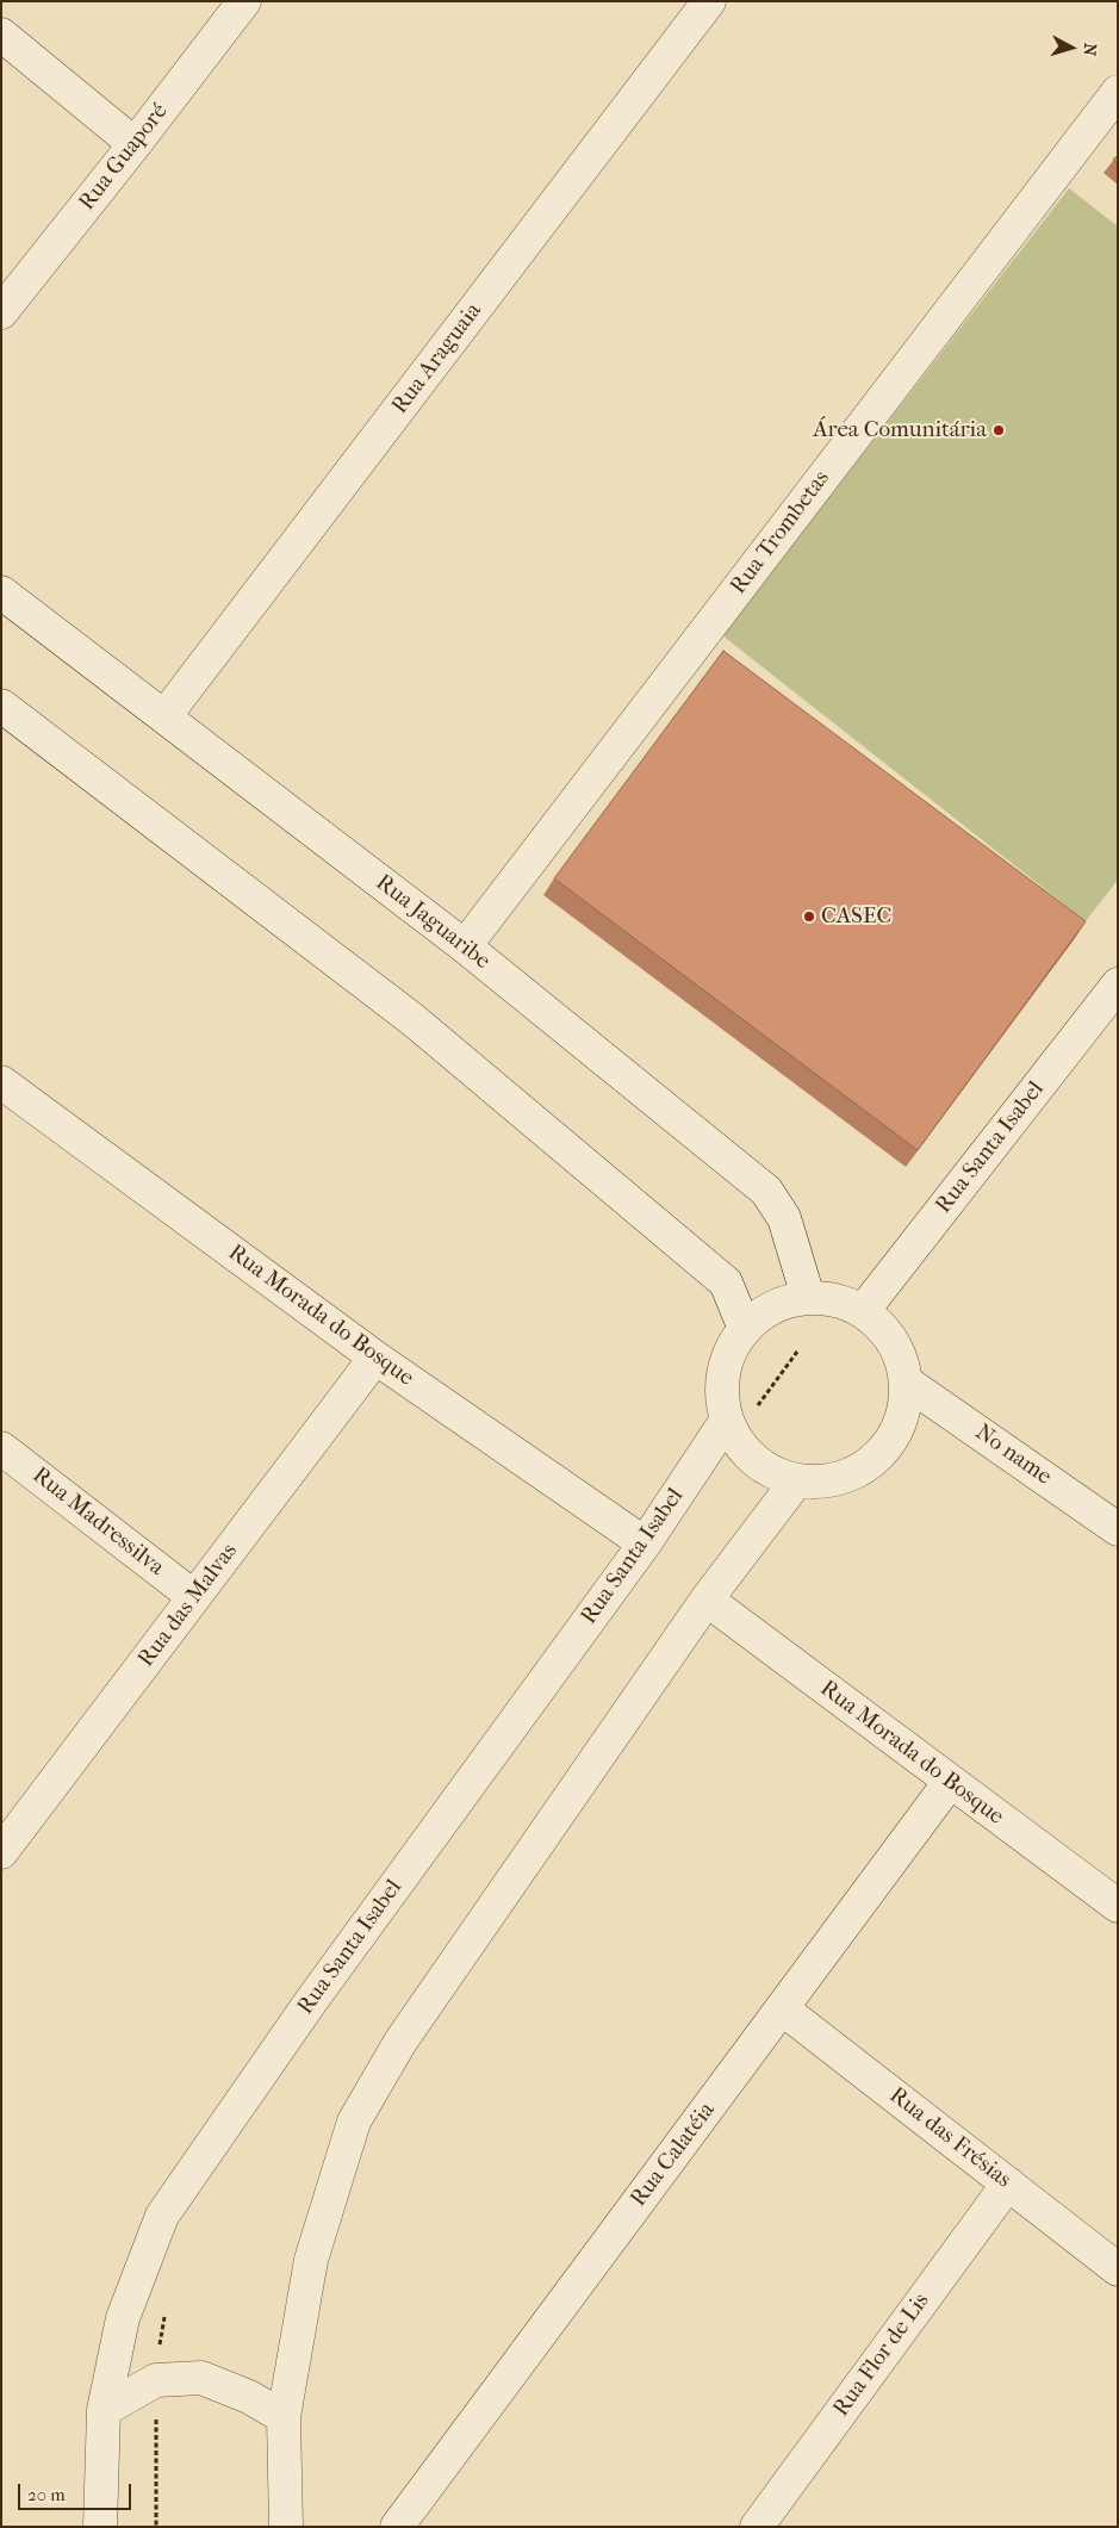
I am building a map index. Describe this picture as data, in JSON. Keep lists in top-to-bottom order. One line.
{"streets":{"street":["Rua Guaporé","Rua Araguaia","Rua Trombetas","Rua Jaguaribe","Rua Santa Isabel","Rua Morada do Bosque","No name","Rua Madressilva","Rua das Malvas","Rua das Frésias","Rua Calatéia","Rua Flor de Lis"]},"crossings":[["Rua Araguaia","Rua Jaguaribe"],["Rua Trombetas","Rua Jaguaribe"],["Rua Jaguaribe","Rua Santa Isabel"],["Rua Jaguaribe","No name"],["Rua Santa Isabel","Rua Morada do Bosque"],["Rua Santa Isabel","No name"],["Rua Morada do Bosque","Rua das Malvas"],["Rua Morada do Bosque","Rua Calatéia"],["Rua Madressilva","Rua das Malvas"],["Rua das Frésias","Rua Calatéia"],["Rua das Frésias","Rua Flor de Lis"]],"places":["Área Comunitária","CASEC"],"scale_bar":"20 m","north":"right"}
